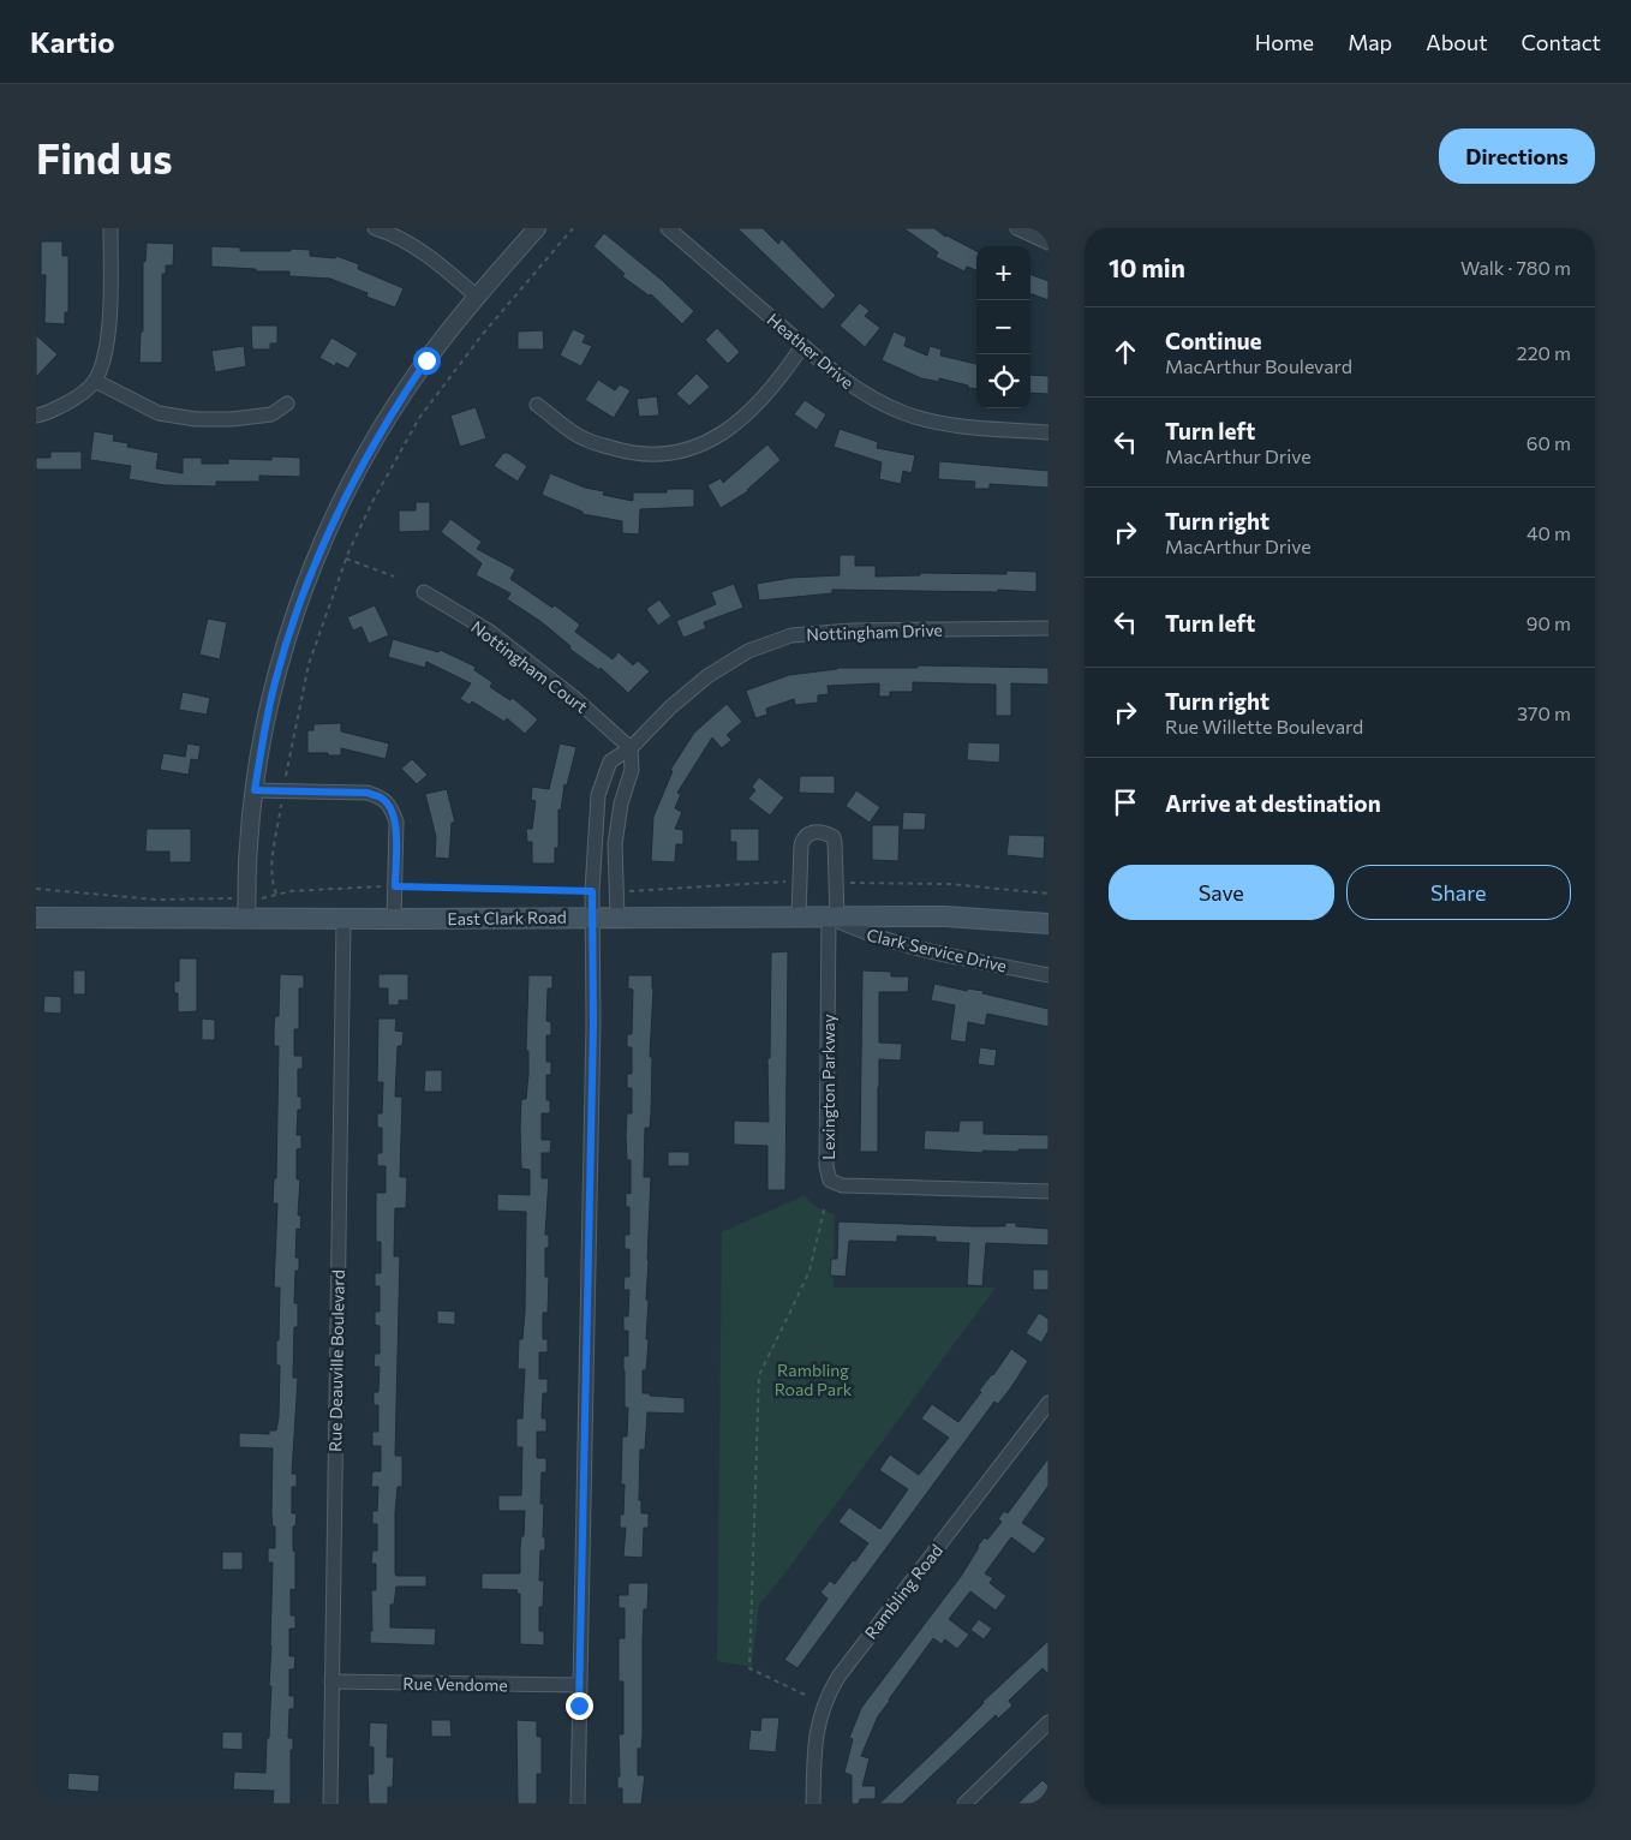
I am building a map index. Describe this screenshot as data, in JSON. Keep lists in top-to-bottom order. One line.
{"streets":{"main road":["East Clark Road"],"street":["Heather Drive","Nottingham Drive","Nottingham Court","Clark Service Drive","Lexington Parkway","Rue Deauville Boulevard","Rambling Road","Rue Vendome"]},"crossings":[["Nottingham Drive","Nottingham Court"],["Nottingham Drive","East Clark Road"],["Nottingham Drive","Rue Vendome"],["East Clark Road","Clark Service Drive"],["East Clark Road","Lexington Parkway"],["East Clark Road","Rue Deauville Boulevard"],["Clark Service Drive","Lexington Parkway"],["Rue Deauville Boulevard","Rue Vendome"]],"parks":["Rambling Road Park"],"page":{"header":"Kartio","nav":["Home","Map","About","Contact"],"buttons":["Directions",["Save","Share"]],"title":"Find us","heading":["10 min","Walk · 780 m"],"map_buttons":["+","−"],"list":[["Continue","MacArthur Boulevard","220 m"],["Turn left","MacArthur Drive","60 m"],["Turn right","MacArthur Drive","40 m"],["Turn left","90 m"],["Turn right","Rue Willette Boulevard","370 m"],"Arrive at destination"]}}
